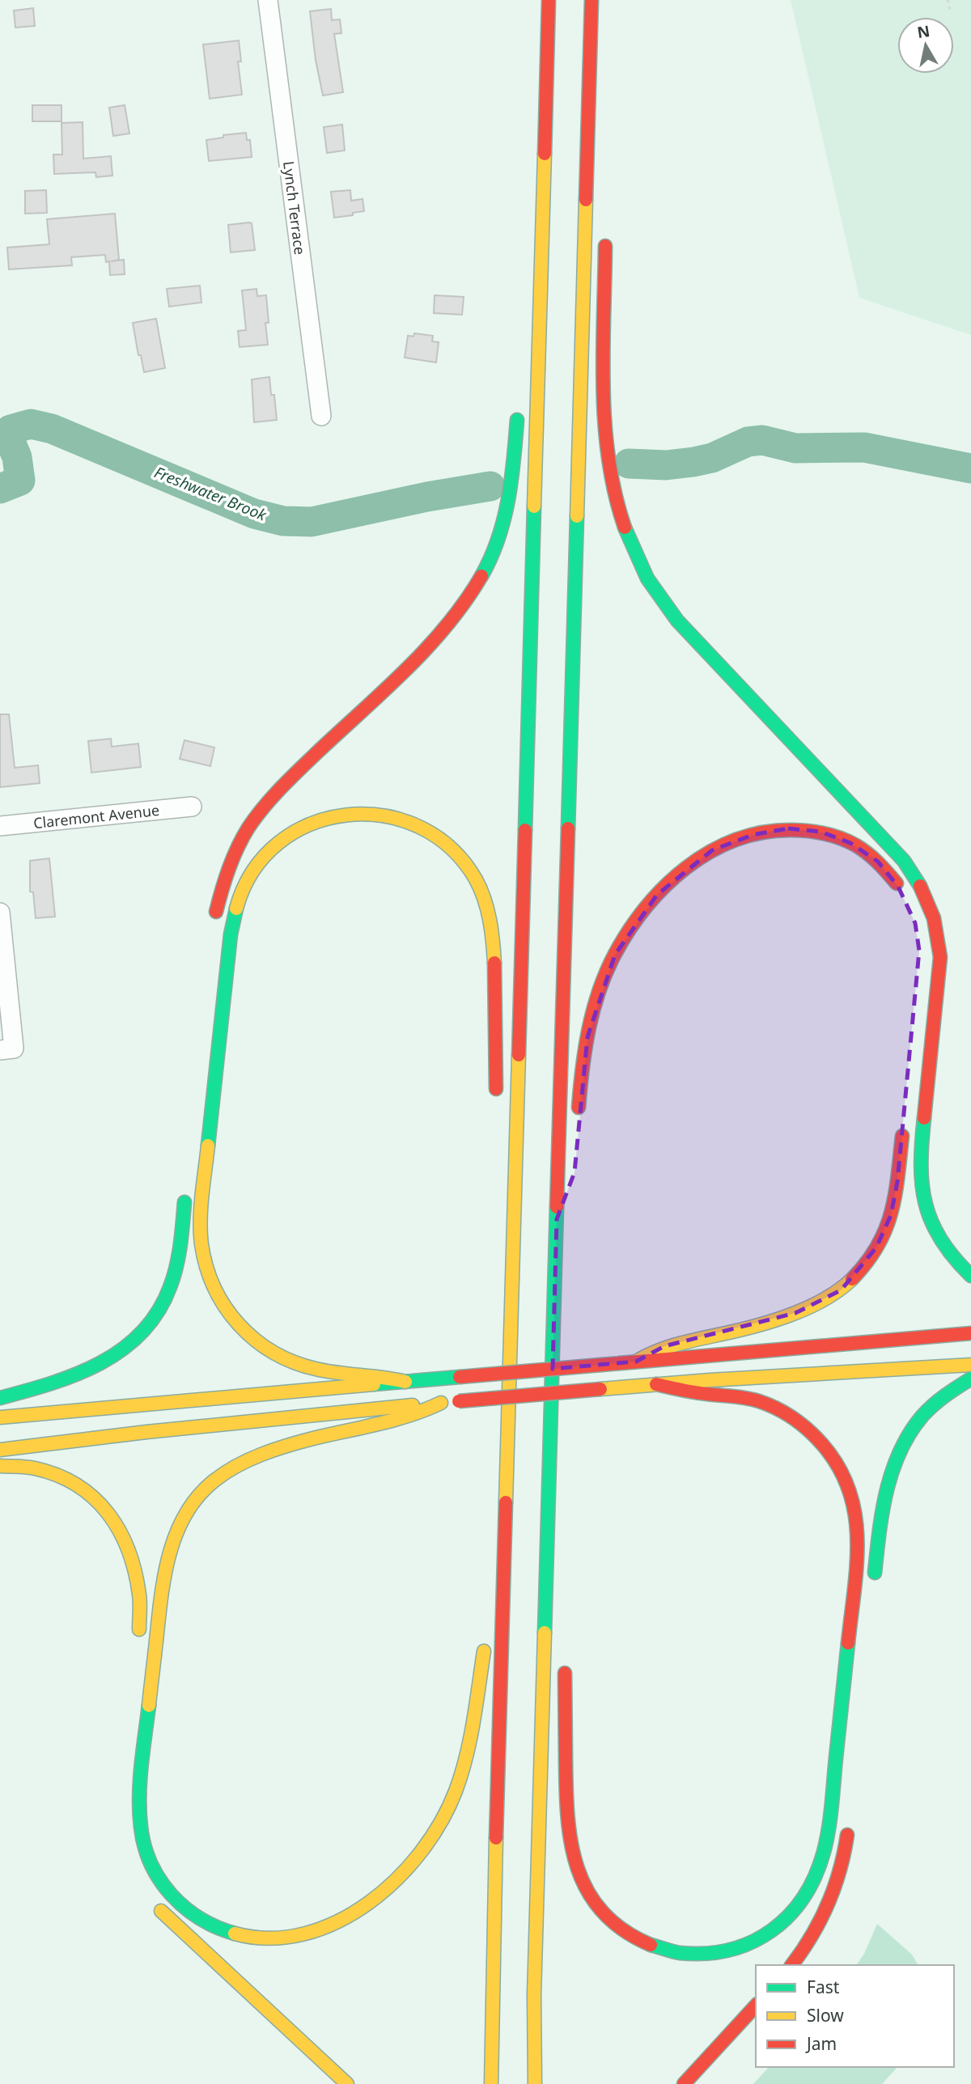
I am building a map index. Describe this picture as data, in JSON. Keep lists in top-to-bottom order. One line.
{"streets":{"street":["Lynch Terrace","Claremont Avenue"]},"water":["Freshwater Brook"],"legend":["Fast","Slow","Jam"],"north":"top"}
